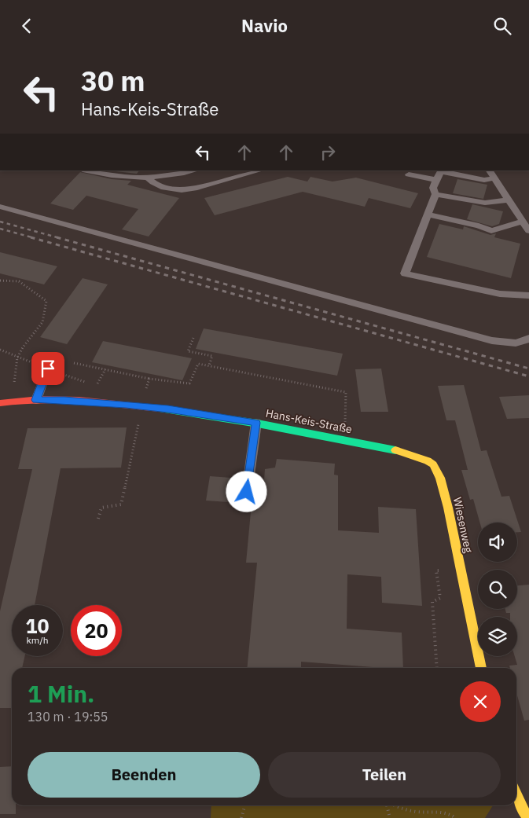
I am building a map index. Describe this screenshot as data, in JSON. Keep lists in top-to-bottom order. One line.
{"streets":{"street":["Hans-Keis-Straße","Wiesenweg"]},"crossings":[["Hans-Keis-Straße","Wiesenweg"]],"page":{"header":"Navio","turn":["30 m","Hans-Keis-Straße"],"speed":"10 km/h","limit":"20","heading":["1 Min.","130 m · 19:55"],"buttons":["Beenden","Teilen"]}}
